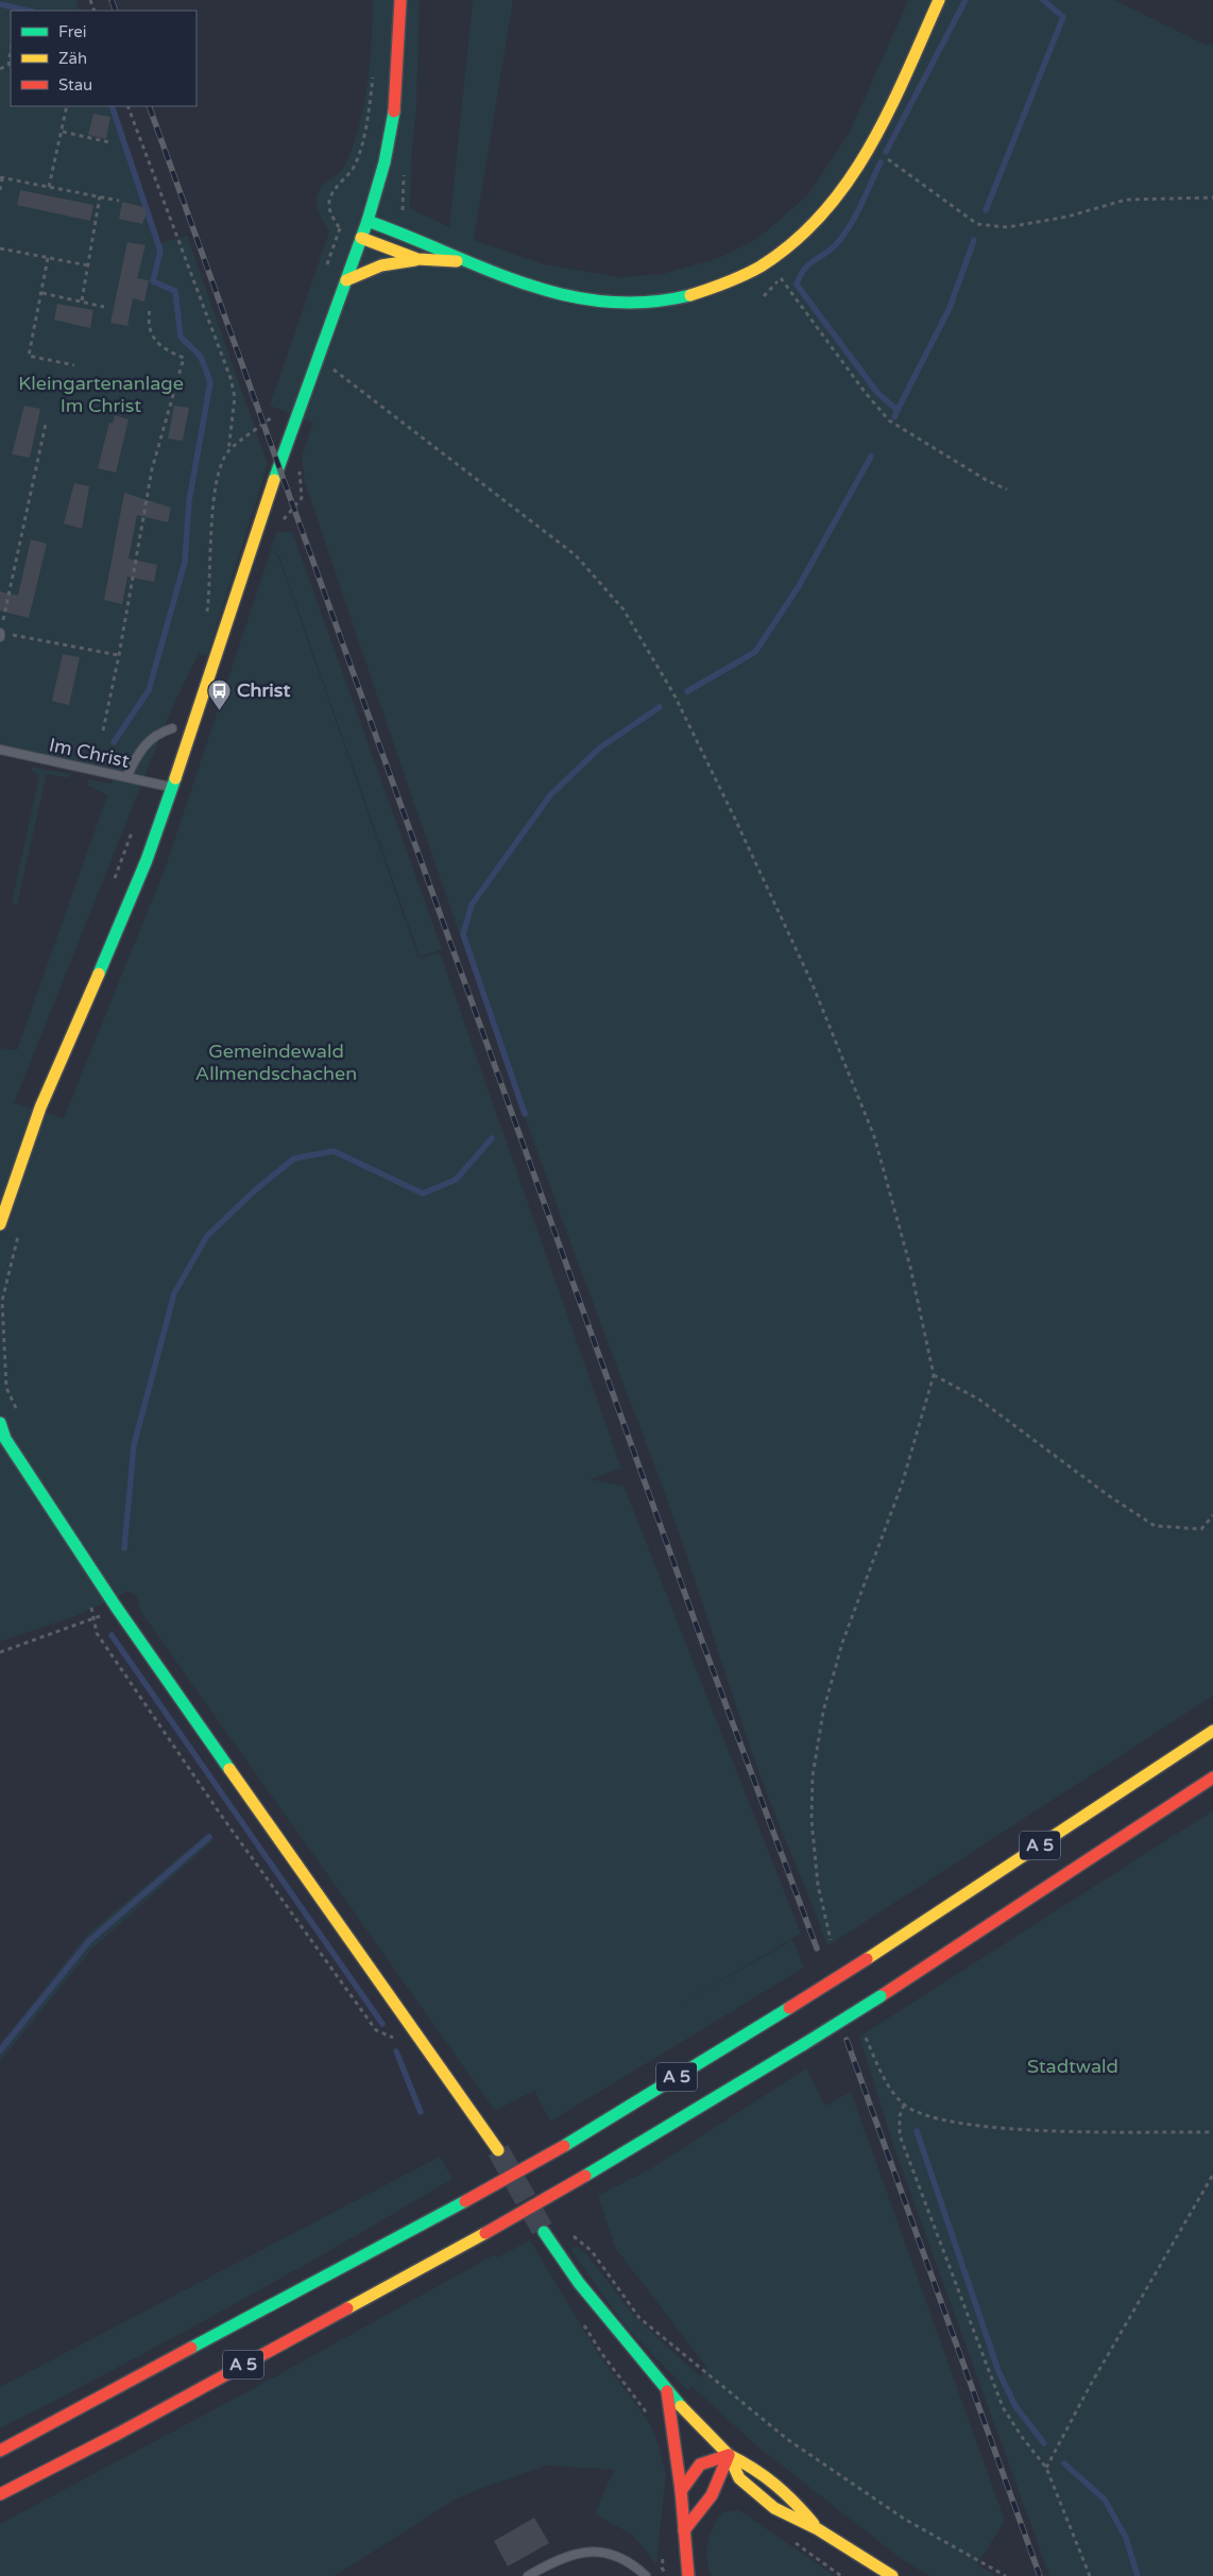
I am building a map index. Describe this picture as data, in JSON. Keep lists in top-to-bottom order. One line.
{"streets":{"main road":["A 5"],"lane":["Im Christ"]},"parks":["Kleingartenanlage Im Christ","Gemeindewald Allmendschachen","Stadtwald"],"places":{"bus stop":["Christ"]},"legend":["Frei","Zäh","Stau"]}
